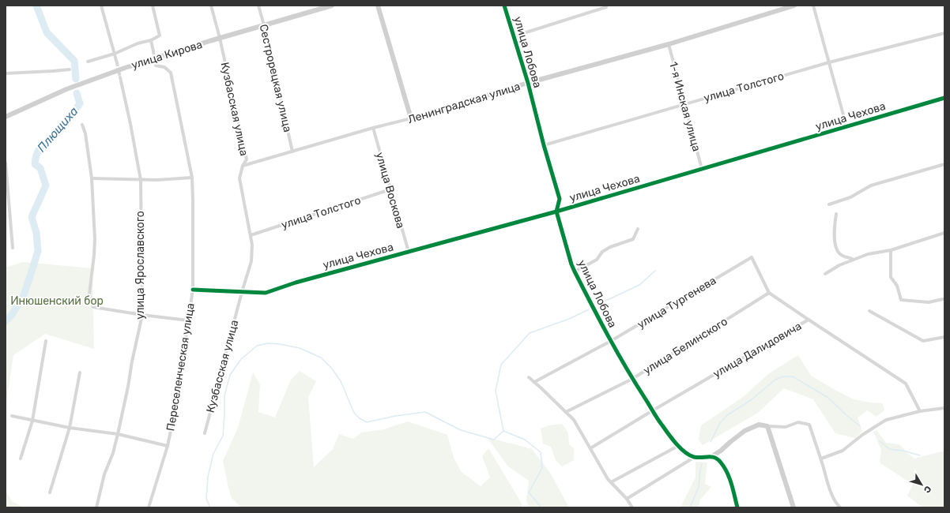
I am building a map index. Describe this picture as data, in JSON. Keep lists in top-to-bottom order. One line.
{"streets":{"street":["улица Лобова","улица Кирова","Сестрорецкая улица","улица Толстого","Ленинградская улица","1-я Инская улица","Кузбасская улица","улица Чехова","улица Воскова","улица Ярославского","улица Тургенева","улица Белинского","улица Далидовича","Переселенческая улица"]},"crossings":[["улица Лобова","улица Толстого"],["улица Лобова","Ленинградская улица"],["улица Лобова","улица Чехова"],["улица Лобова","улица Тургенева"],["улица Лобова","улица Белинского"],["улица Лобова","улица Далидовича"],["улица Кирова","Сестрорецкая улица"],["улица Кирова","Кузбасская улица"],["Сестрорецкая улица","Ленинградская улица"],["улица Толстого","1-я Инская улица"],["улица Толстого","Кузбасская улица"],["улица Толстого","улица Воскова"],["Ленинградская улица","1-я Инская улица"],["Ленинградская улица","Кузбасская улица"],["Ленинградская улица","улица Воскова"],["1-я Инская улица","улица Чехова"],["Кузбасская улица","улица Чехова"],["улица Чехова","улица Воскова"],["улица Чехова","Переселенческая улица"],["улица Тургенева","улица Белинского"]],"water":["Плющиха"],"parks":["Инюшенский бор"],"north":"bottom right"}
